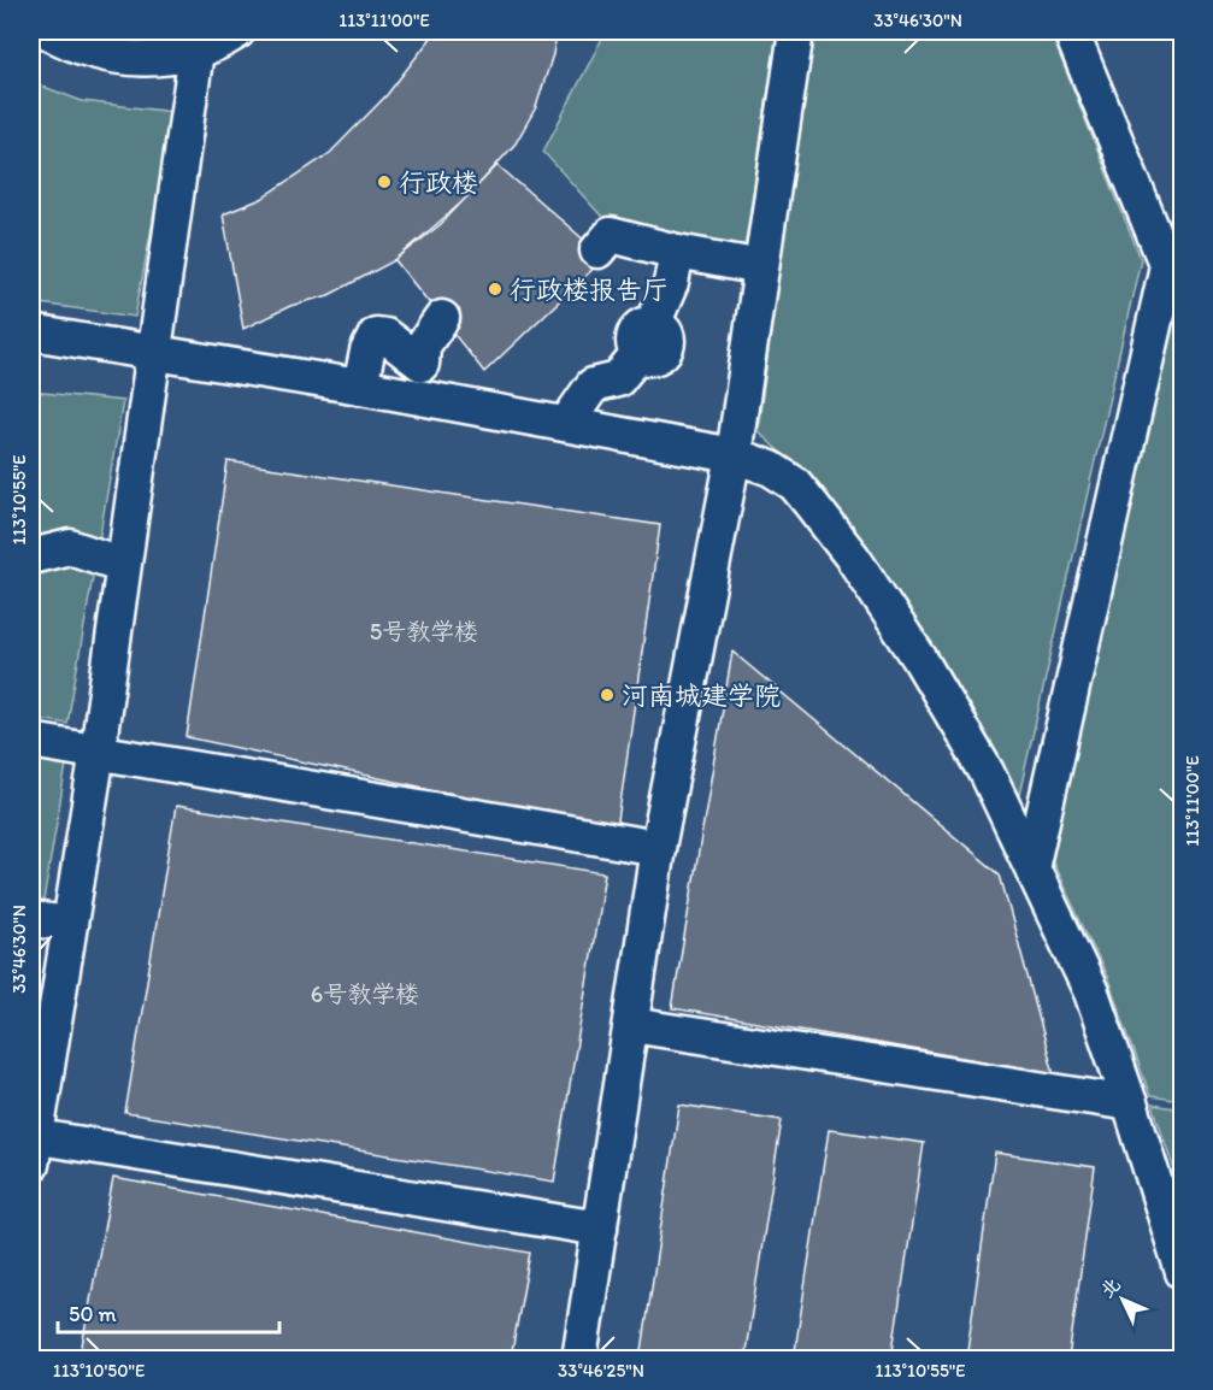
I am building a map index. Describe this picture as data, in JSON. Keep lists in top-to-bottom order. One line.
{"places":["行政楼","行政楼报告厅","河南城建学院"],"house_numbers":["5号教学楼","6号教学楼"],"scale_bar":"50 m","north":"top left","coordinates":["113°11'00\"E","33°46'30\"N","113°10'55\"E","113°10'50\"E","33°46'25\"N"]}
